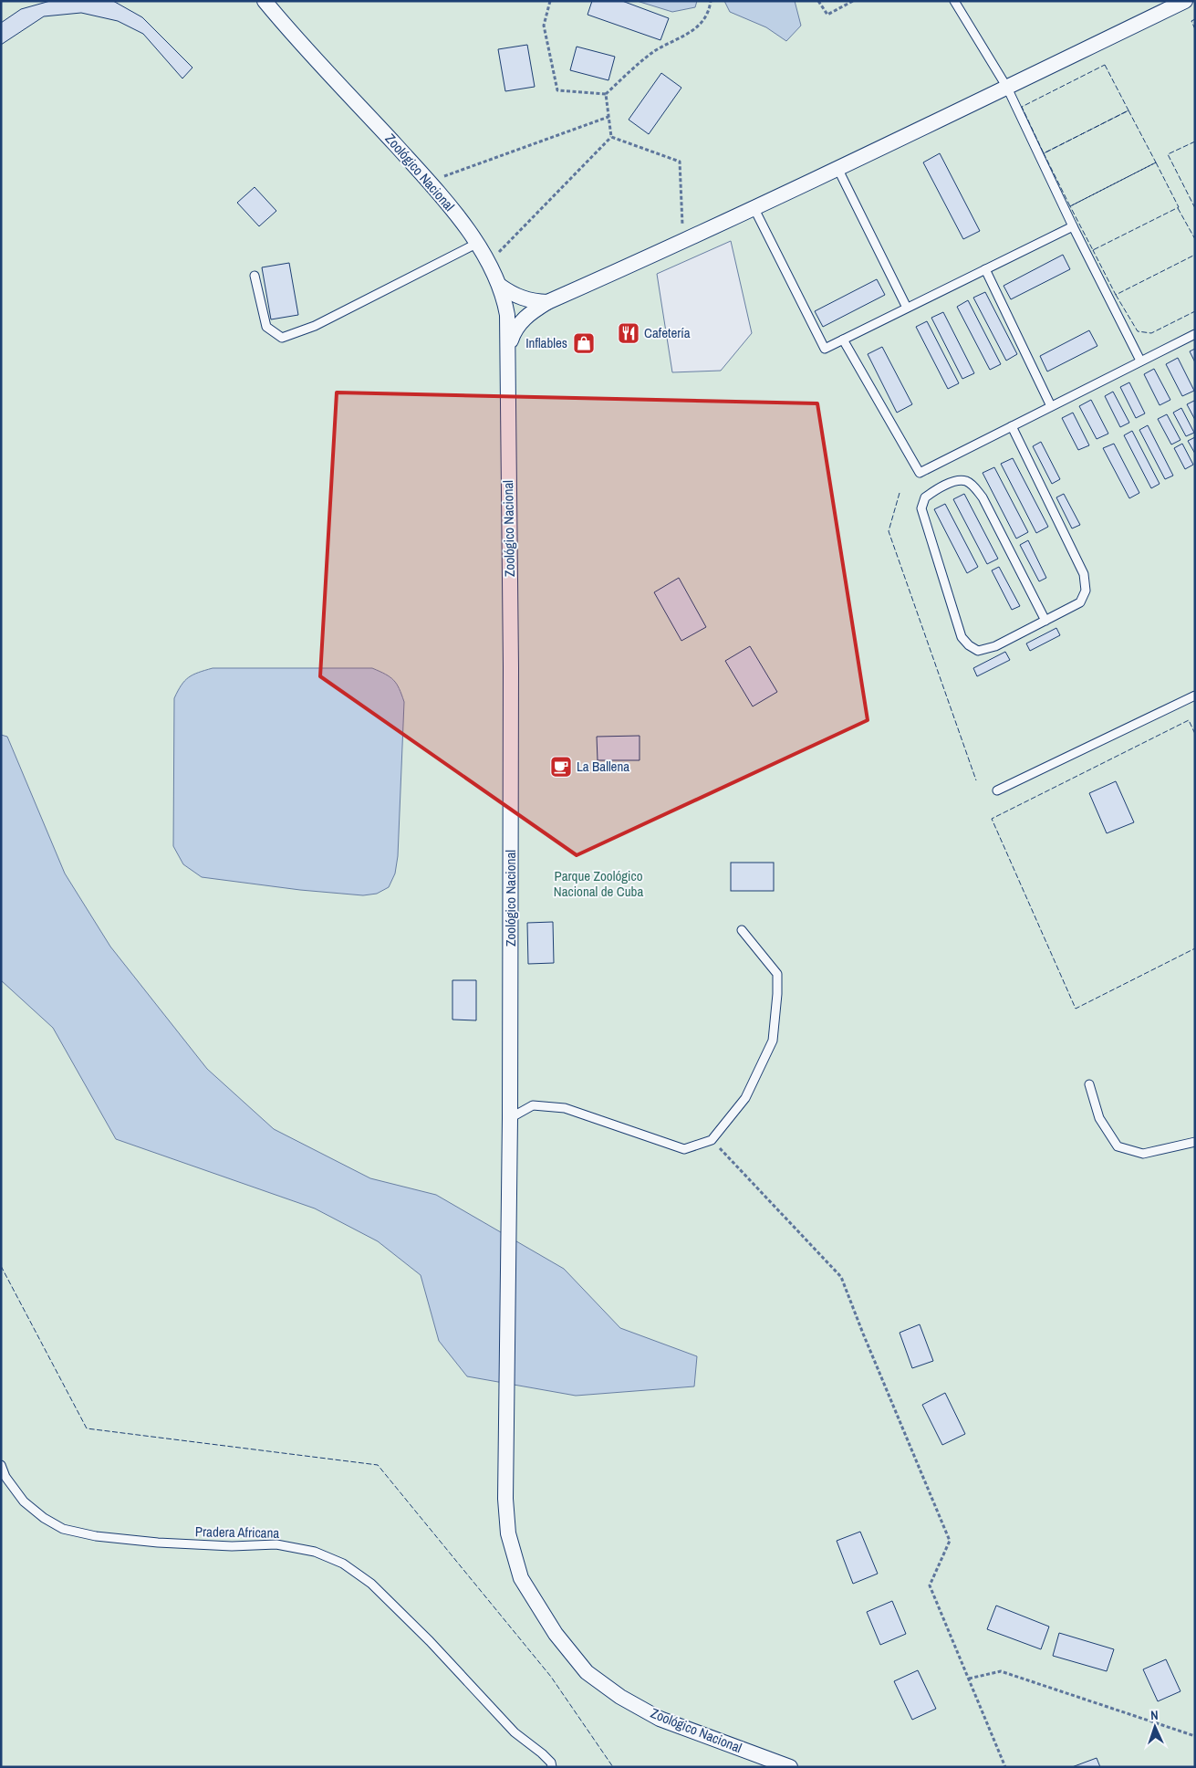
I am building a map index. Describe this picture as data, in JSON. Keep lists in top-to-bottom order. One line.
{"streets":{"street":["Zoológico Nacional"],"lane":["Pradera Africana"]},"parks":["Parque Zoológico Nacional de Cuba"],"places":{"restaurant":["Cafetería"],"shop":["Inflables"],"cafe":["La Ballena"]},"north":"top"}
